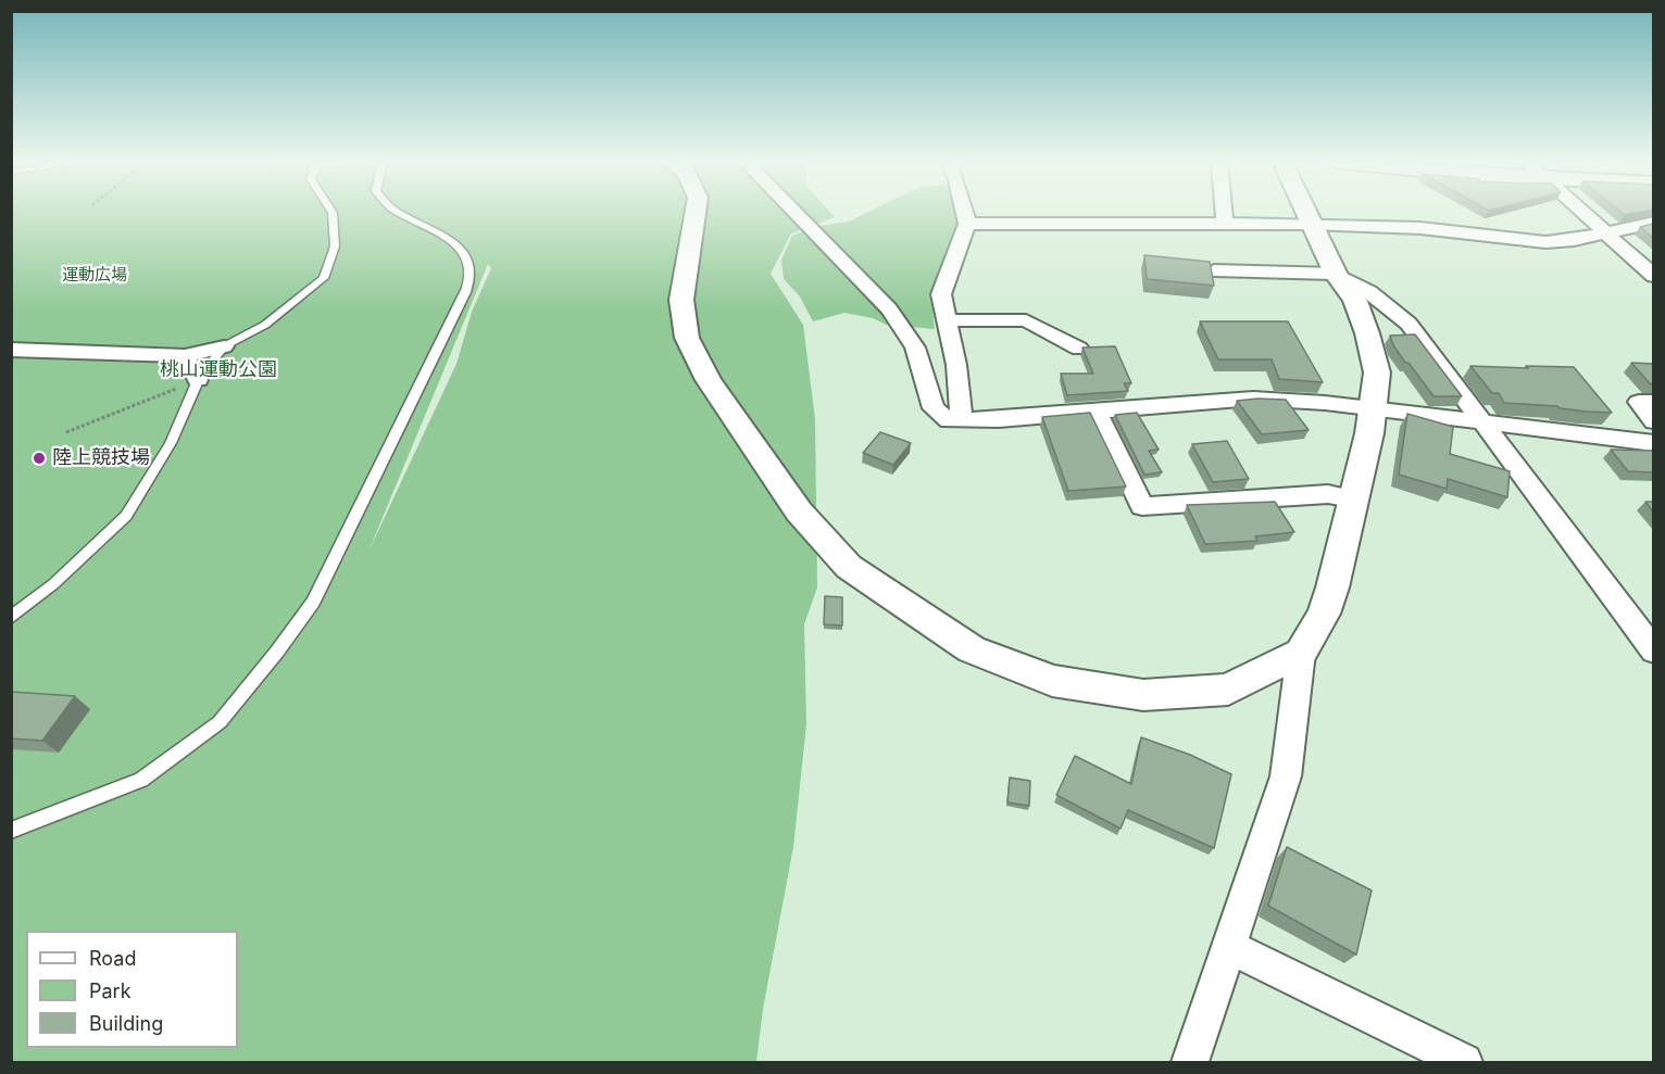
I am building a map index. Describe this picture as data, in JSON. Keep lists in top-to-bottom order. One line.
{"parks":["運動広場","桃山運動公園"],"places":["陸上競技場"],"legend":["Road","Park","Building"]}
